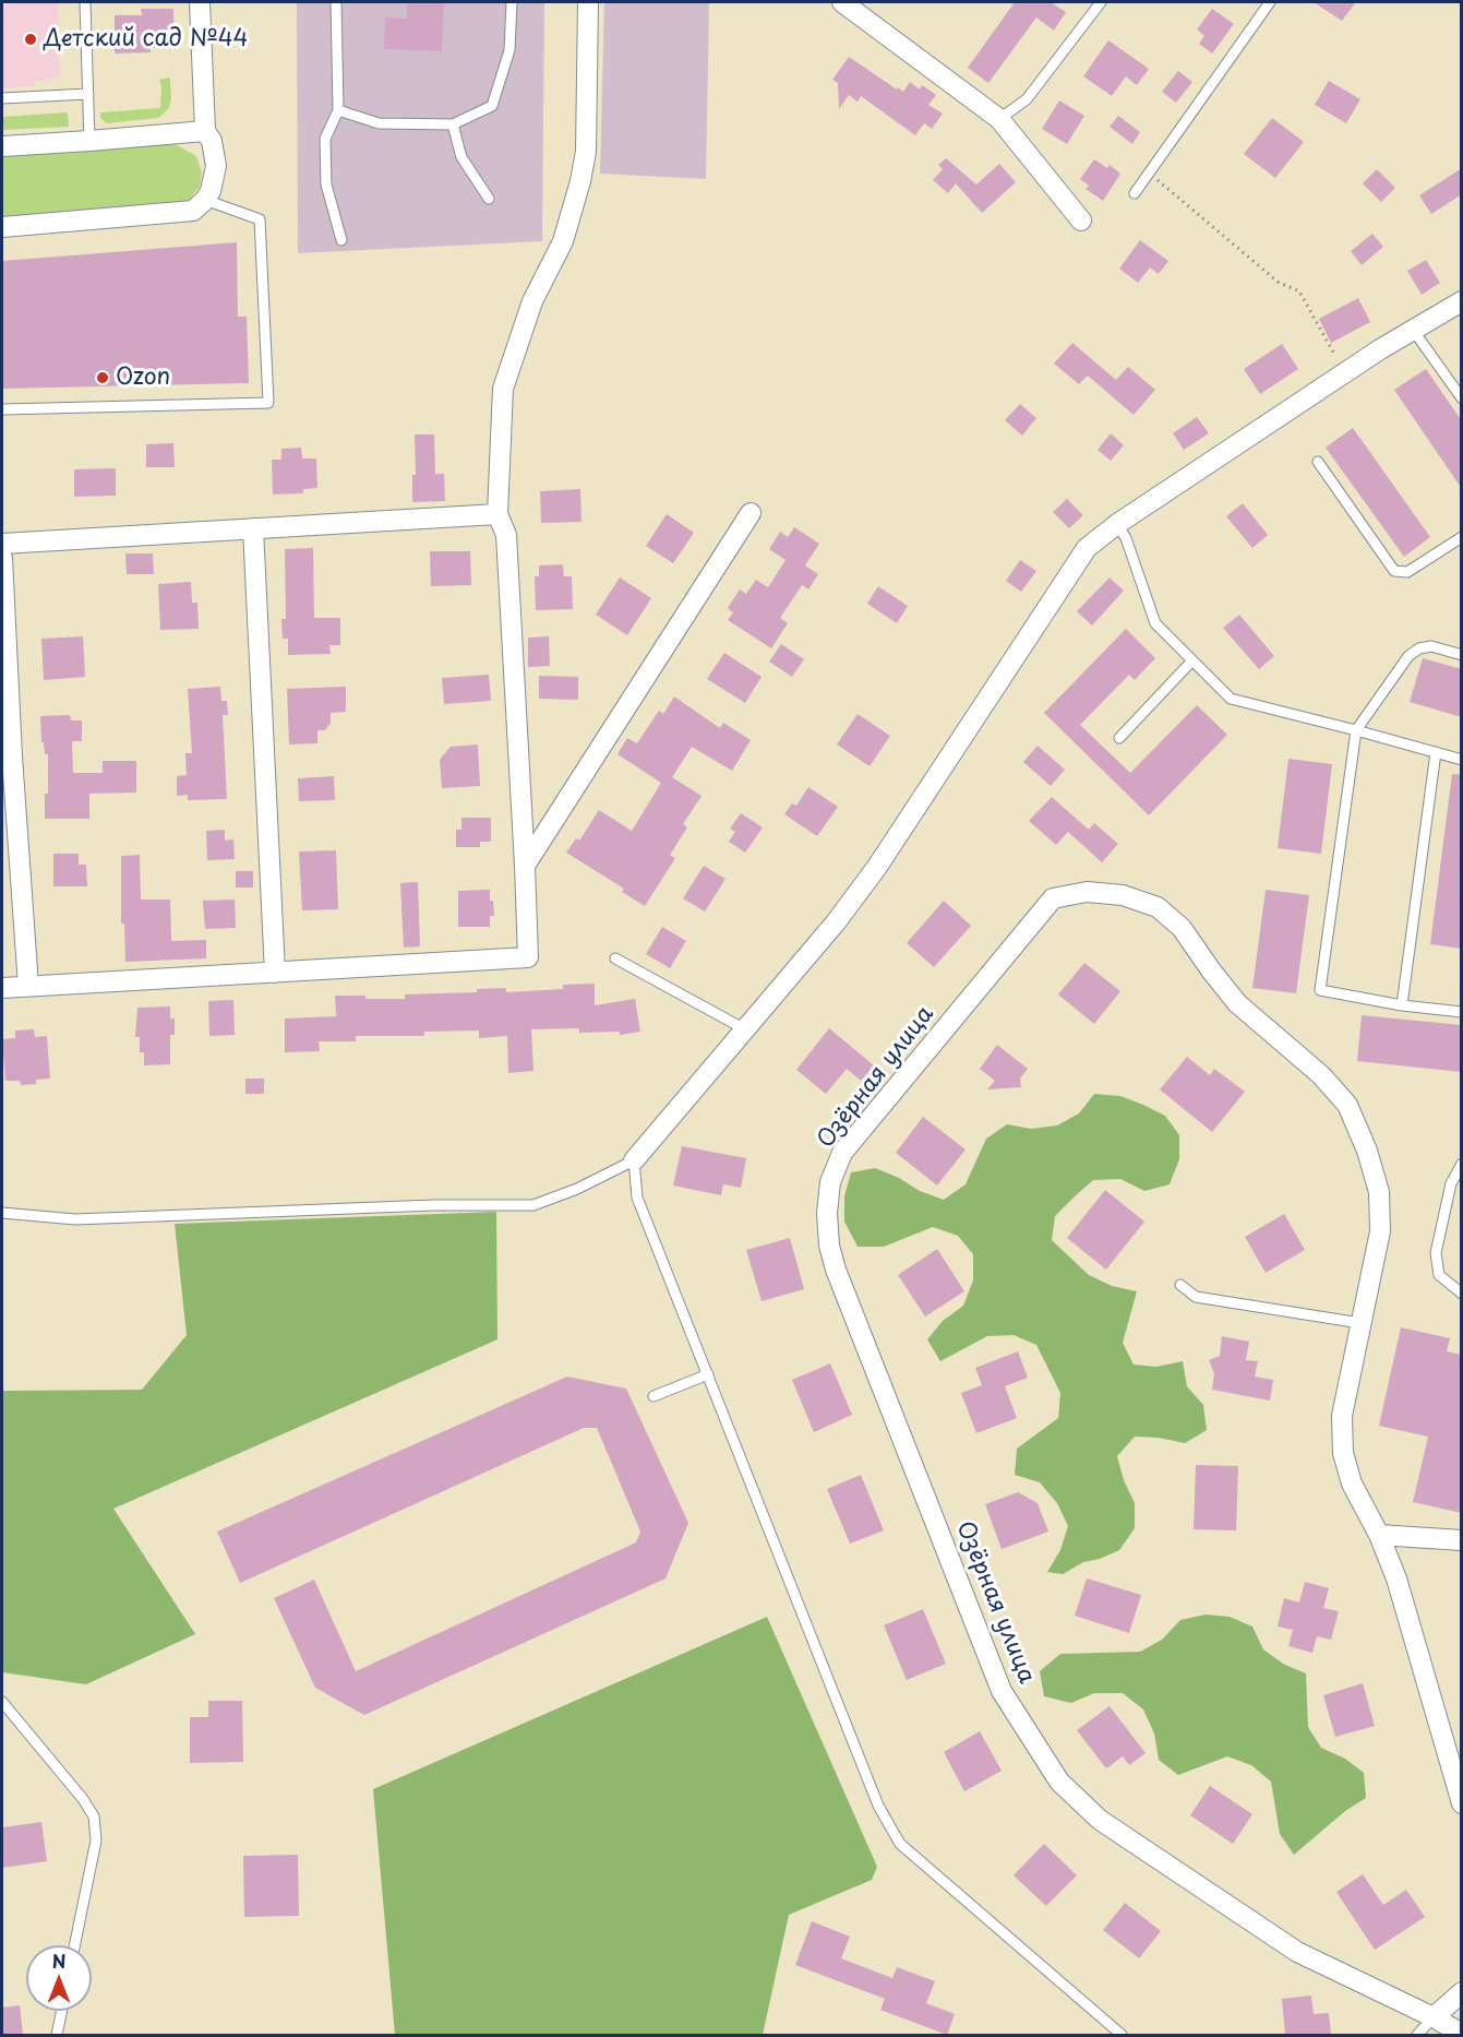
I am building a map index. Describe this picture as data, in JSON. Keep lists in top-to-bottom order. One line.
{"streets":{"street":["Озёрная улица"]},"places":["Детский сад №44","Ozon"],"north":"top"}
